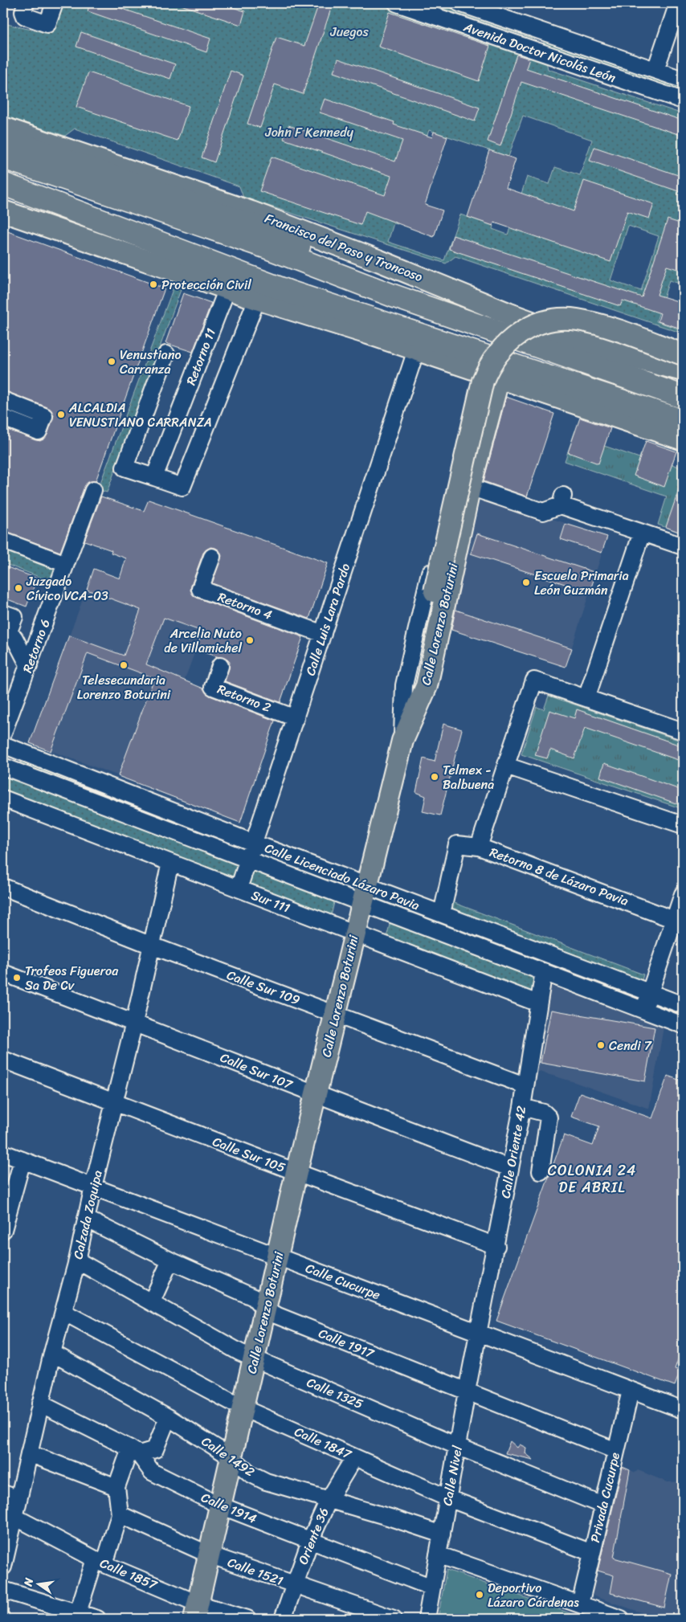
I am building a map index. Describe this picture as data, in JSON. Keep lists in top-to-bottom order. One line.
{"streets":{"highway":["Francisco del Paso y Troncoso"],"main road":["Calle Lorenzo Boturini"],"street":["Avenida Doctor Nicolás León","Retorno 11","Retorno 4","Calle Luis Lara Pardo","Retorno 6","Retorno 2","Calle Licenciado Lázaro Pavia","Retorno 8 de Lázaro Pavia","Sur 111","Calle Sur 109","Calle Sur 107","Calle Oriente 42","Calle Sur 105","Calzada Zoquipa","Calle Cucurpe","Calle 1917","Calle 1325","Calle 1847","Calle 1492","Calle Nivel","Privada Cucurpe","Calle 1914","Oriente 36","Calle 1521","Calle 1857"]},"crossings":[["Retorno 4","Calle Luis Lara Pardo"],["Calle Luis Lara Pardo","Retorno 2"],["Calle Luis Lara Pardo","Calle Licenciado Lázaro Pavia"],["Calle Luis Lara Pardo","Sur 111"],["Calle Lorenzo Boturini","Calle Licenciado Lázaro Pavia"],["Calle Lorenzo Boturini","Sur 111"],["Calle Lorenzo Boturini","Calle Sur 109"],["Calle Lorenzo Boturini","Calle Sur 107"],["Calle Lorenzo Boturini","Calle Sur 105"],["Calle Lorenzo Boturini","Calle Cucurpe"],["Calle Lorenzo Boturini","Calle 1917"],["Calle Lorenzo Boturini","Calle 1325"],["Calle Lorenzo Boturini","Calle 1847"],["Calle Lorenzo Boturini","Calle 1492"],["Calle Lorenzo Boturini","Calle 1914"],["Calle Lorenzo Boturini","Calle 1521"],["Calle Lorenzo Boturini","Calle 1857"],["Calle Licenciado Lázaro Pavia","Calle Oriente 42"],["Sur 111","Calle Oriente 42"],["Sur 111","Calzada Zoquipa"],["Calle Sur 109","Calle Oriente 42"],["Calle Sur 109","Calzada Zoquipa"],["Calle Sur 107","Calle Oriente 42"],["Calle Sur 107","Calzada Zoquipa"],["Calle Oriente 42","Calle Sur 105"],["Calle Oriente 42","Calle Cucurpe"],["Calle Oriente 42","Calle Nivel"],["Calle Sur 105","Calzada Zoquipa"],["Calzada Zoquipa","Calle Cucurpe"],["Calzada Zoquipa","Calle 1917"],["Calzada Zoquipa","Calle 1325"],["Calzada Zoquipa","Calle 1847"],["Calzada Zoquipa","Calle 1492"],["Calzada Zoquipa","Calle 1914"],["Calzada Zoquipa","Calle 1857"],["Calle Cucurpe","Calle Nivel"],["Calle Cucurpe","Privada Cucurpe"],["Calle 1917","Calle Nivel"],["Calle 1917","Privada Cucurpe"],["Calle 1325","Calle Nivel"],["Calle 1325","Privada Cucurpe"],["Calle 1847","Calle Nivel"],["Calle 1847","Privada Cucurpe"],["Calle 1847","Oriente 36"],["Calle 1492","Calle Nivel"],["Calle 1492","Oriente 36"],["Calle Nivel","Calle 1914"],["Calle 1914","Oriente 36"],["Oriente 36","Calle 1521"]],"districts":["COLONIA 24 DE ABRIL"],"parks":["Juegos","John F Kennedy"],"places":["Protección Civil","Venustiano Carranza","ALCALDIA VENUSTIANO CARRANZA","Escuela Primaria León Guzmán","Juzgado Cívico VCA-03","Arcelia Nuto de Villamichel","Telesecundaria Lorenzo Boturini","Telmex - Balbuena","Trofeos Figueroa Sa De Cv","Cendi 7","Deportivo Lázaro Cárdenas"],"north":"left"}
